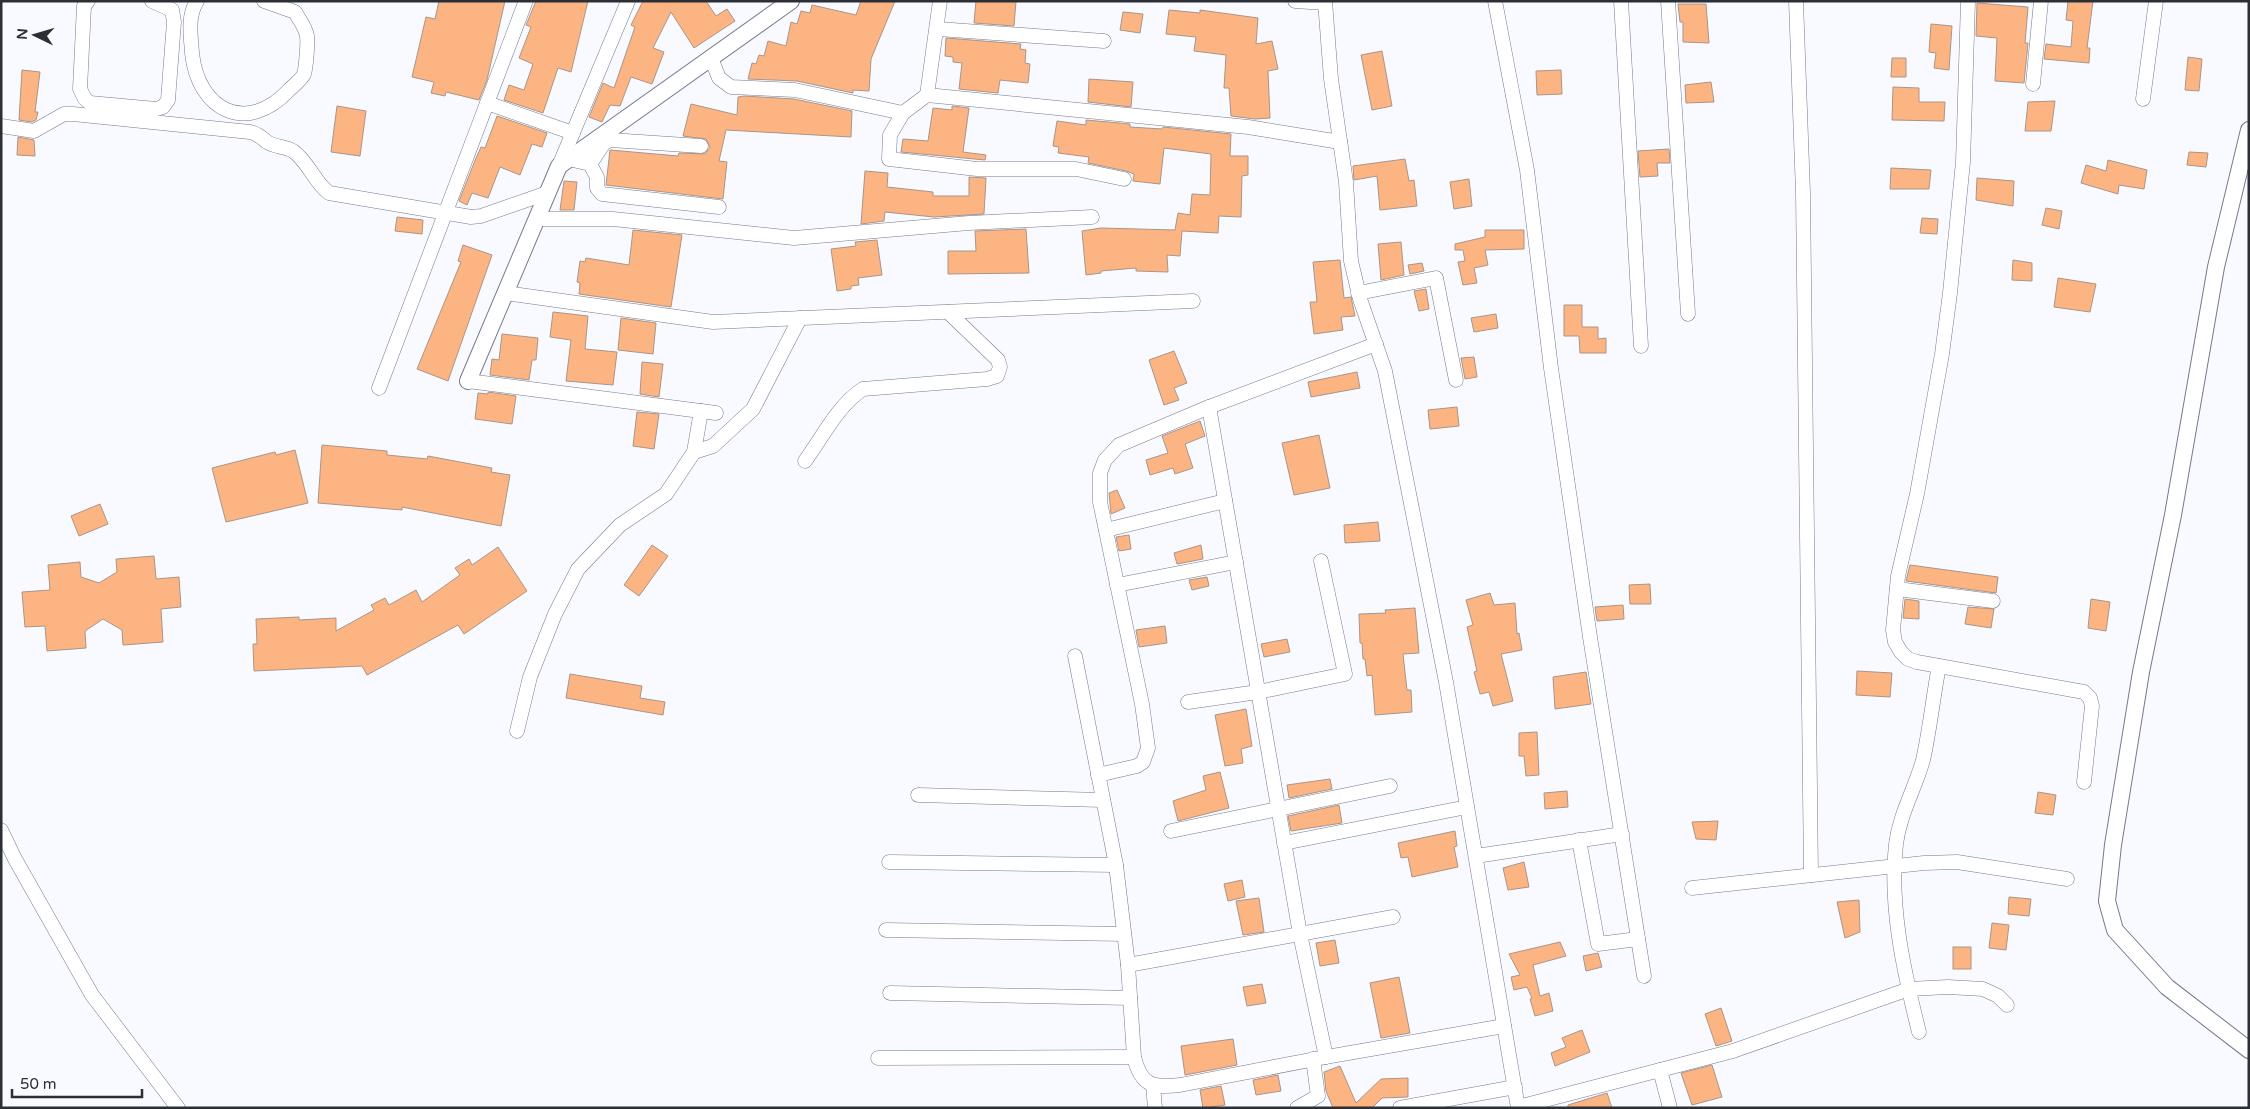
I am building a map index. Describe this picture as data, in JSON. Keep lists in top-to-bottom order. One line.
{"scale_bar":"50 m","north":"left"}
